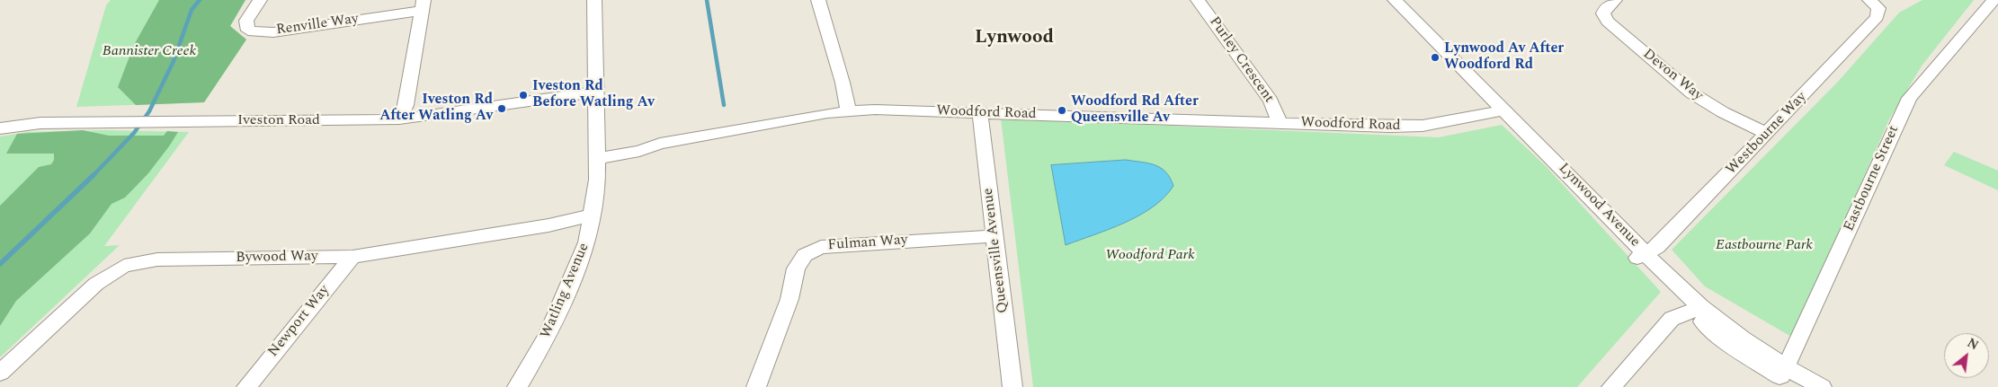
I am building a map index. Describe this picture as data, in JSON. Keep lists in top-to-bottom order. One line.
{"streets":{"street":["Renville Way","Purley Crescent","Devon Way","Woodford Road","Iveston Road","Westbourne Way","Eastbourne Street","Lynwood Avenue","Fulman Way","Queensville Avenue","Bywood Way","Watling Avenue","Newport Way"]},"crossings":[["Purley Crescent","Woodford Road"],["Devon Way","Westbourne Way"],["Woodford Road","Lynwood Avenue"],["Woodford Road","Queensville Avenue"],["Woodford Road","Watling Avenue"],["Iveston Road","Watling Avenue"],["Westbourne Way","Lynwood Avenue"],["Eastbourne Street","Lynwood Avenue"],["Fulman Way","Queensville Avenue"],["Bywood Way","Watling Avenue"],["Bywood Way","Newport Way"]],"districts":["Lynwood"],"parks":["Bannister Creek","Eastbourne Park","Woodford Park"],"places":["Lynwood Av After Woodford Rd","Iveston Rd Before Watling Av","Iveston Rd After Watling Av","Woodford Rd After Queensville Av"],"north":"top right"}
